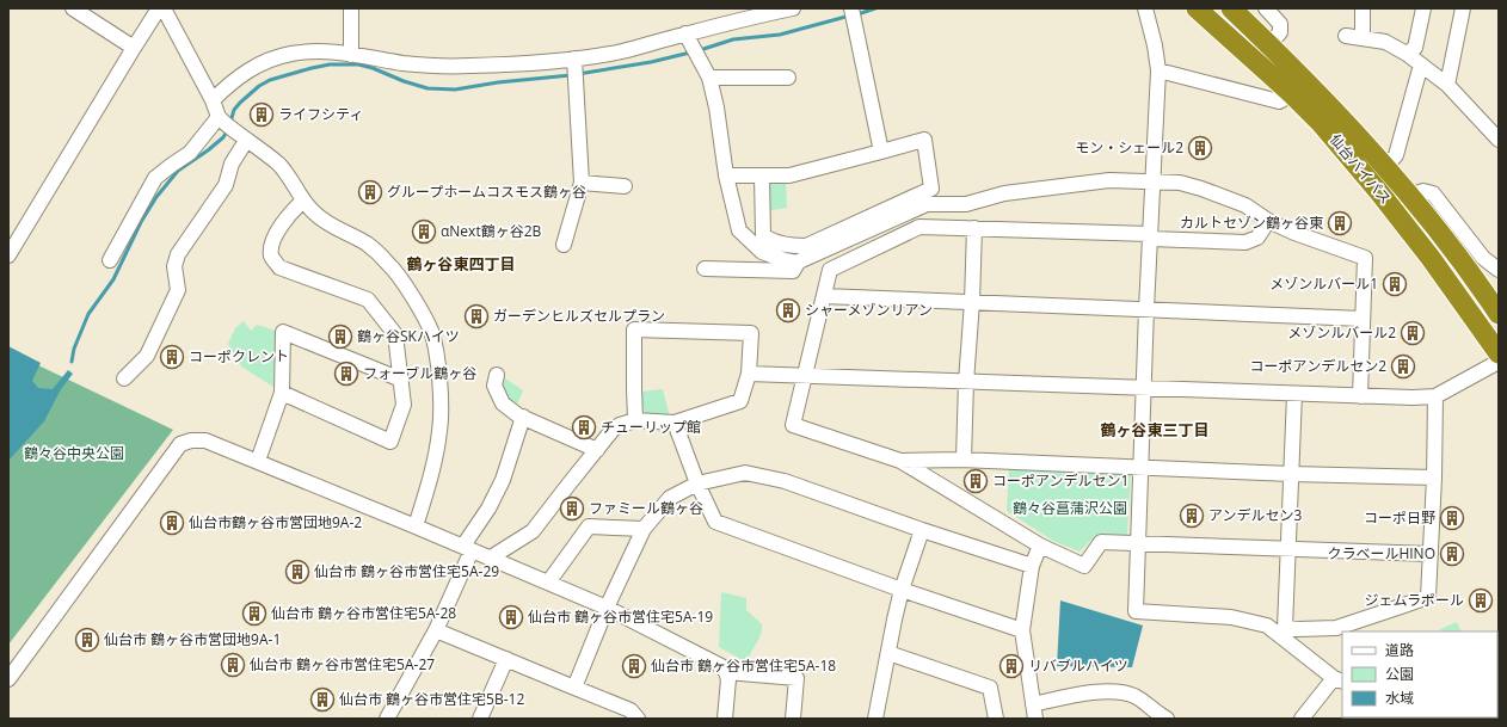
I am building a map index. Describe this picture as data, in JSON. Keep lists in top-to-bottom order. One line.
{"streets":{"highway":["仙台バイパス"]},"districts":["鶴ヶ谷東四丁目","鶴ヶ谷東三丁目"],"parks":["鶴々谷中央公園","鶴々谷菖蒲沢公園"],"places":{"building":["ライフシティ","モン・シェール2","グループホームコスモス鶴ヶ谷","カルトセゾン鶴ヶ谷東","αNext鶴ヶ谷2B","メゾンルバール1","シャーメゾンリアン","ガーデンヒルズセルプラン","メゾンルバール2","鶴ヶ谷SKハイツ","コーポクレント","コーポアンデルセン2","フォーブル鶴ヶ谷","チューリップ館","コーポアンデルセン1","ファミール鶴ヶ谷","アンデルセン3","コーポ日野","仙台市鶴ヶ谷市営団地9A-2","クラベールHINO","仙台市 鶴ヶ谷市営住宅5A-29","ジェムラポール","仙台市 鶴ヶ谷市営住宅5A-28","仙台市 鶴ヶ谷市営住宅5A-19","仙台市 鶴ヶ谷市営団地9A-1","仙台市 鶴ヶ谷市営住宅5A-27","仙台市 鶴ヶ谷市営住宅5A-18","リバブルハイツ","仙台市 鶴ヶ谷市営住宅5B-12"]},"legend":["道路","公園","水域"]}
